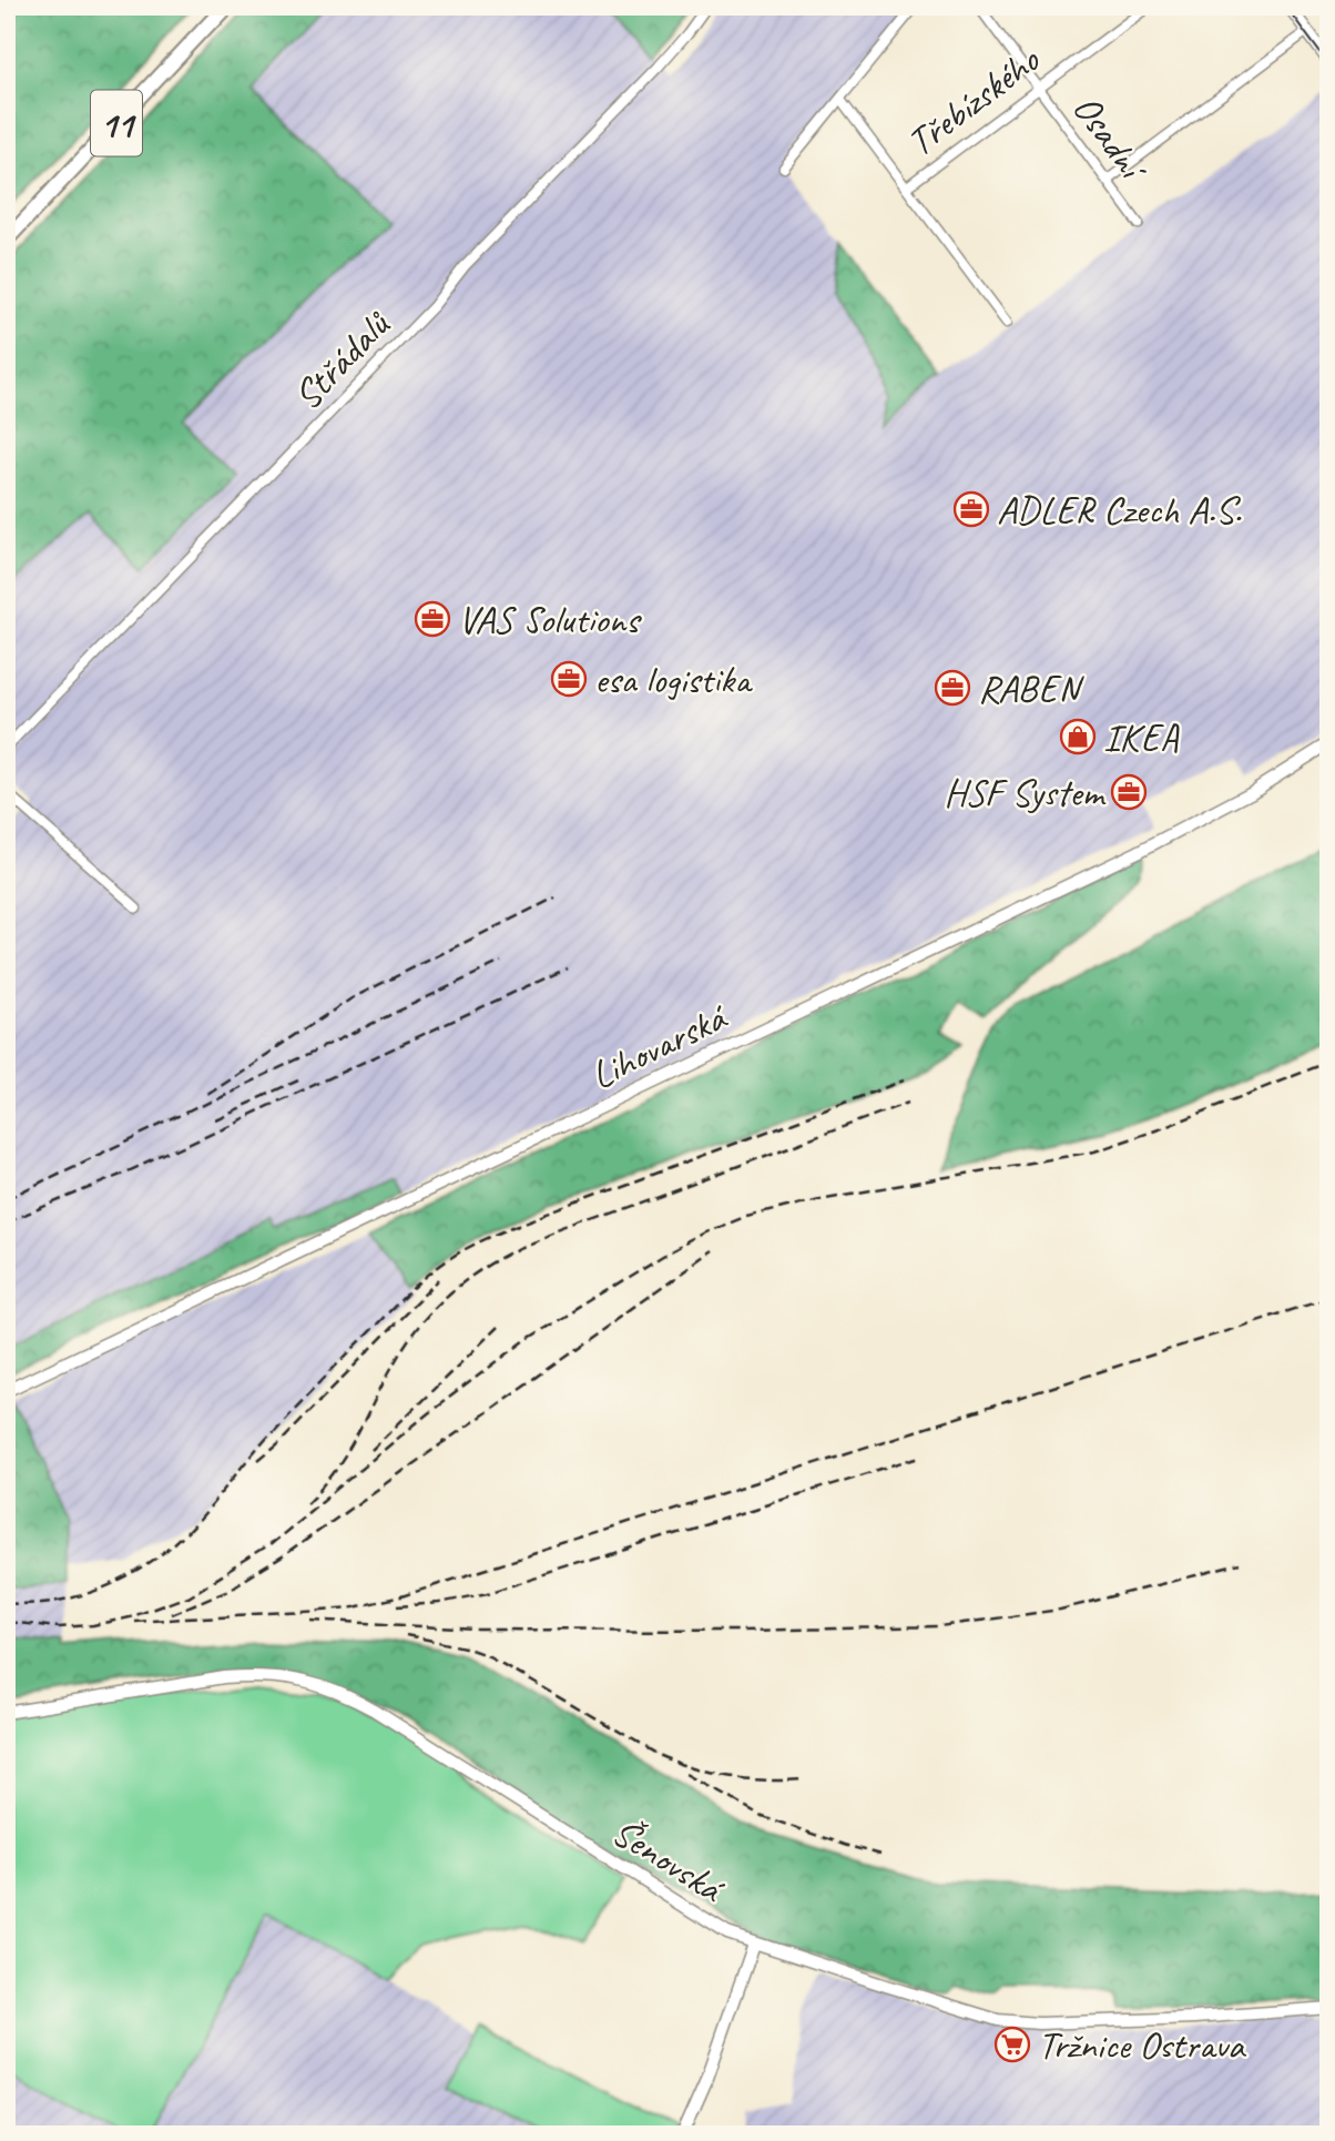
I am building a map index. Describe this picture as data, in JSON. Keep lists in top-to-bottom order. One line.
{"streets":{"main road":["11"],"street":["Třebízského","Osadní","Střádalů","Lihovarská","Šenovská"]},"crossings":[["Třebízského","Osadní"]],"places":{"office":["ADLER Czech A.S.","VAS Solutions","esa logistika","RABEN","HSF System"],"shop":["IKEA"],"supermarket":["Tržnice Ostrava"]}}
